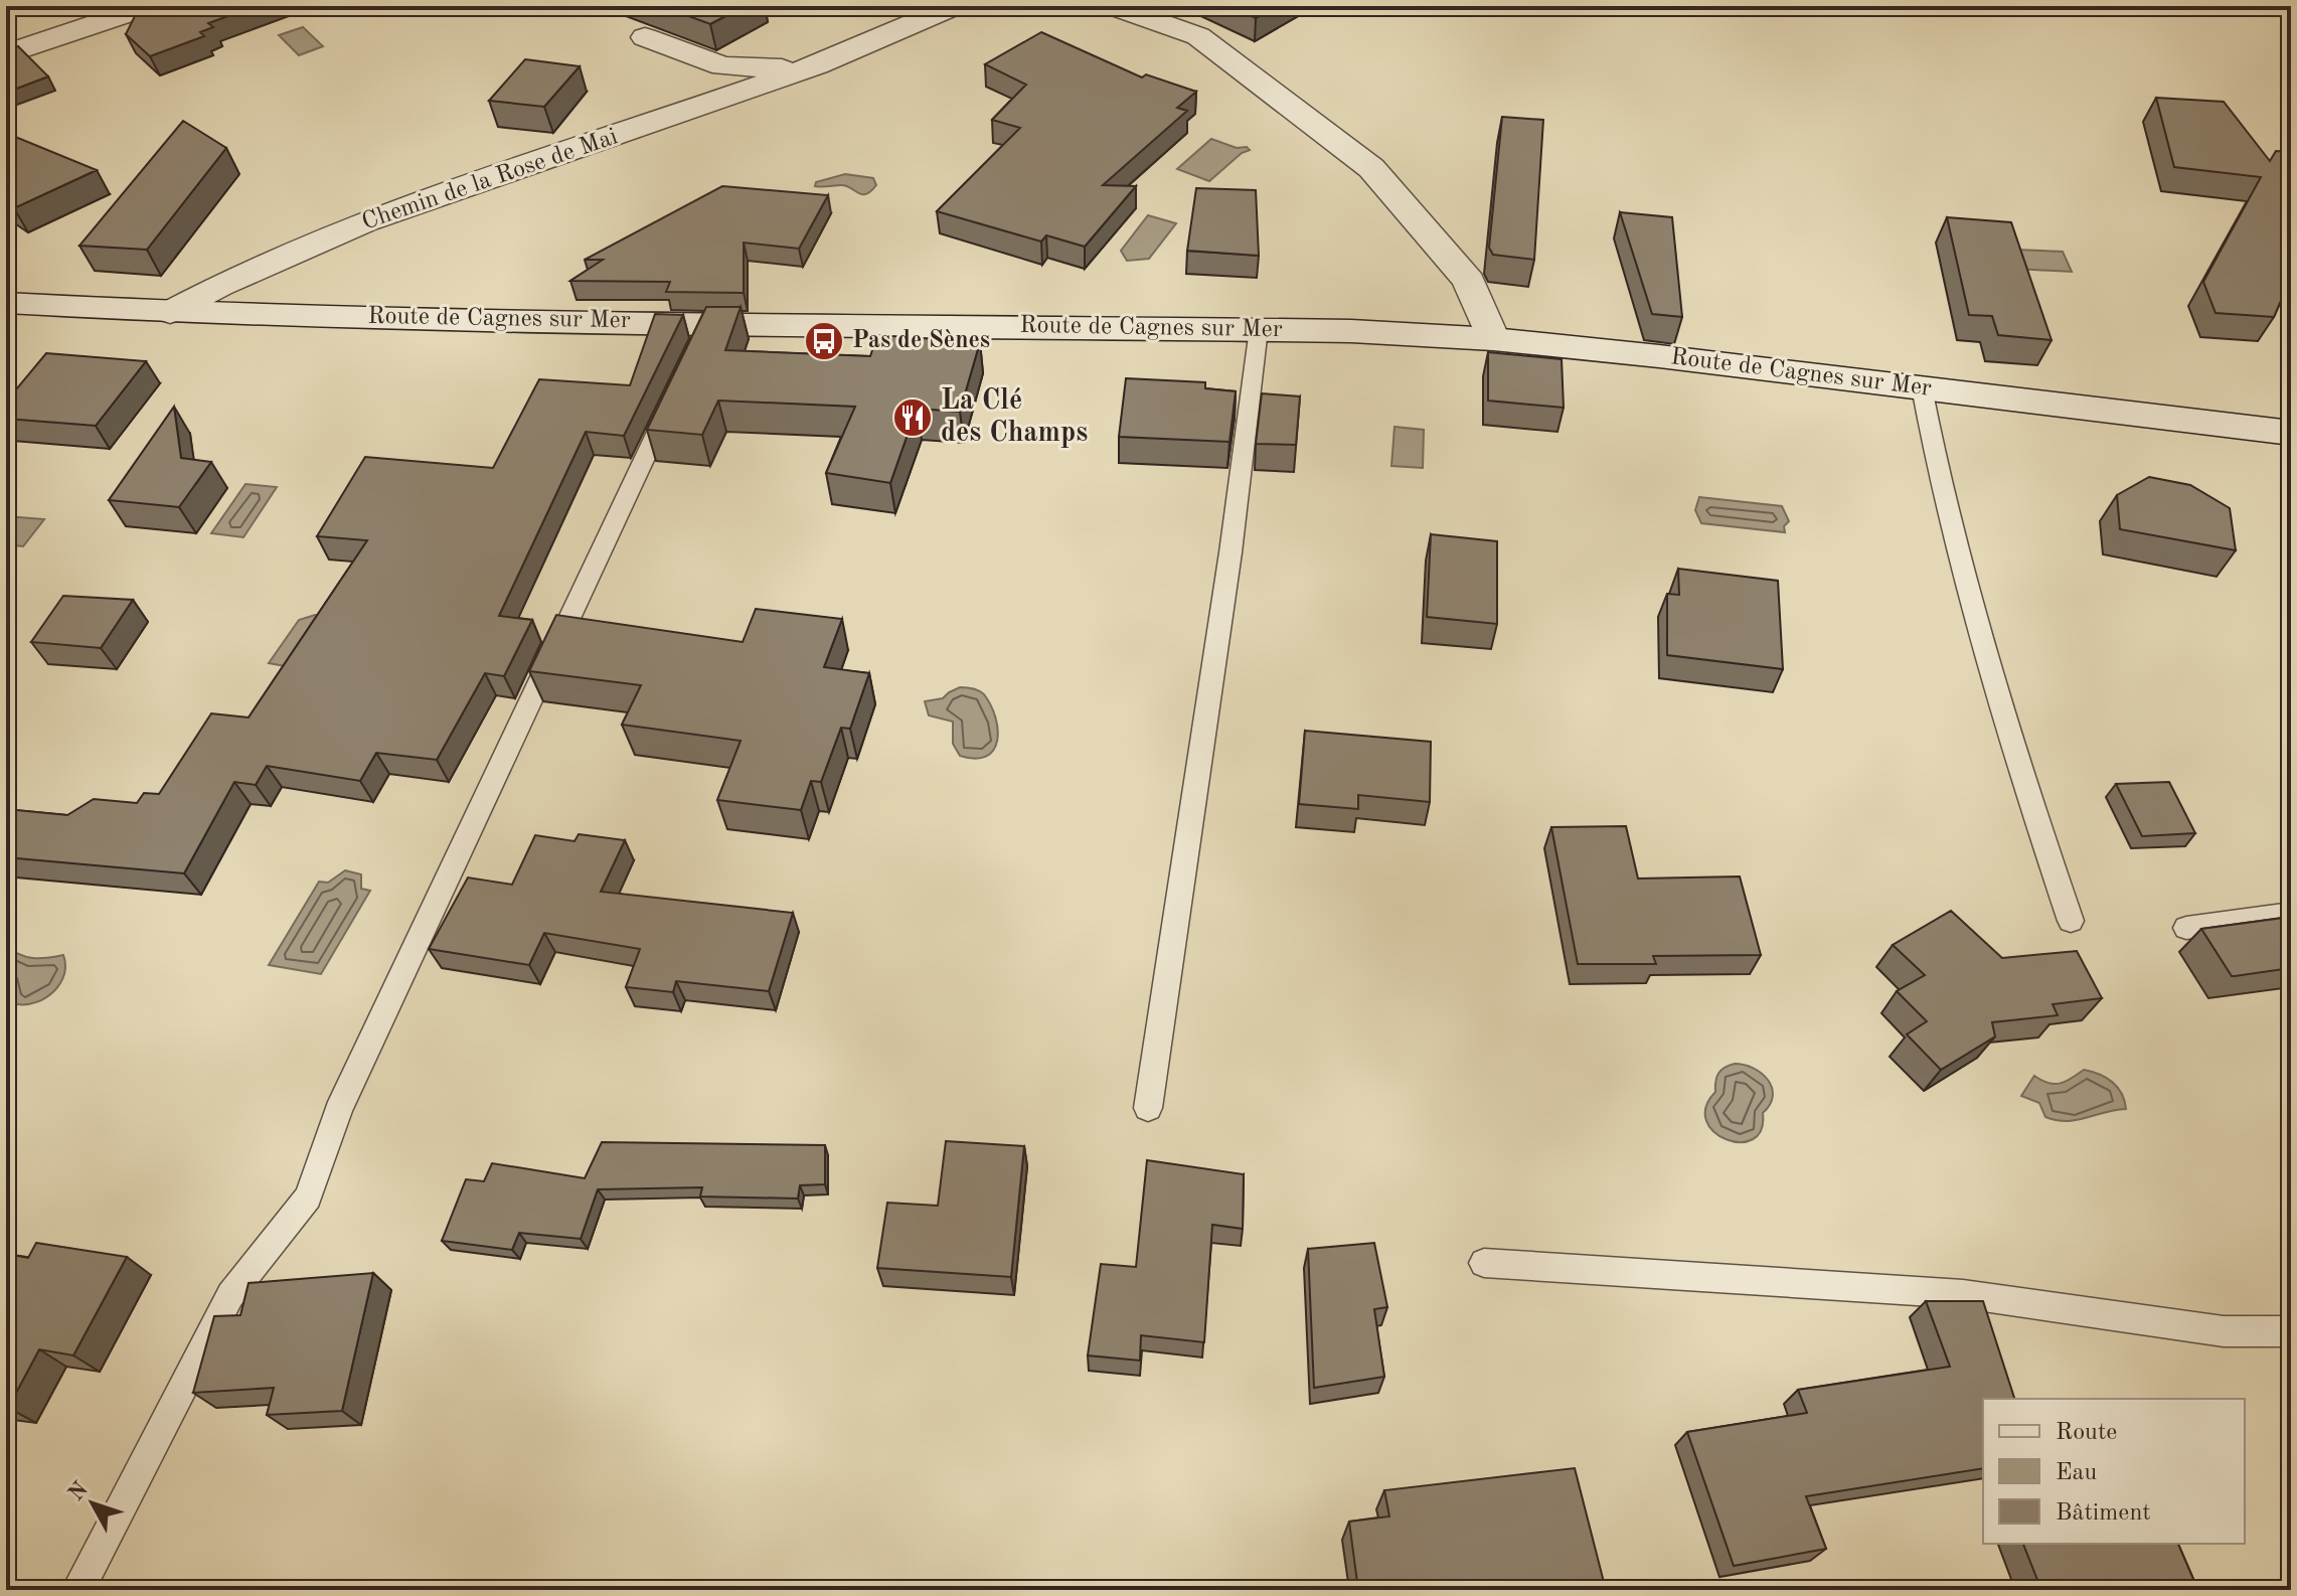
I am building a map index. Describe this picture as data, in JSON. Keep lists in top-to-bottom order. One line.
{"streets":{"main road":["Chemin de la Rose de Mai","Route de Cagnes sur Mer"]},"crossings":[["Chemin de la Rose de Mai","Route de Cagnes sur Mer"]],"places":{"bus stop":["Pas de Sènes"],"restaurant":["La Clé des Champs"]},"legend":["Route","Eau","Bâtiment"],"north":"top left"}
